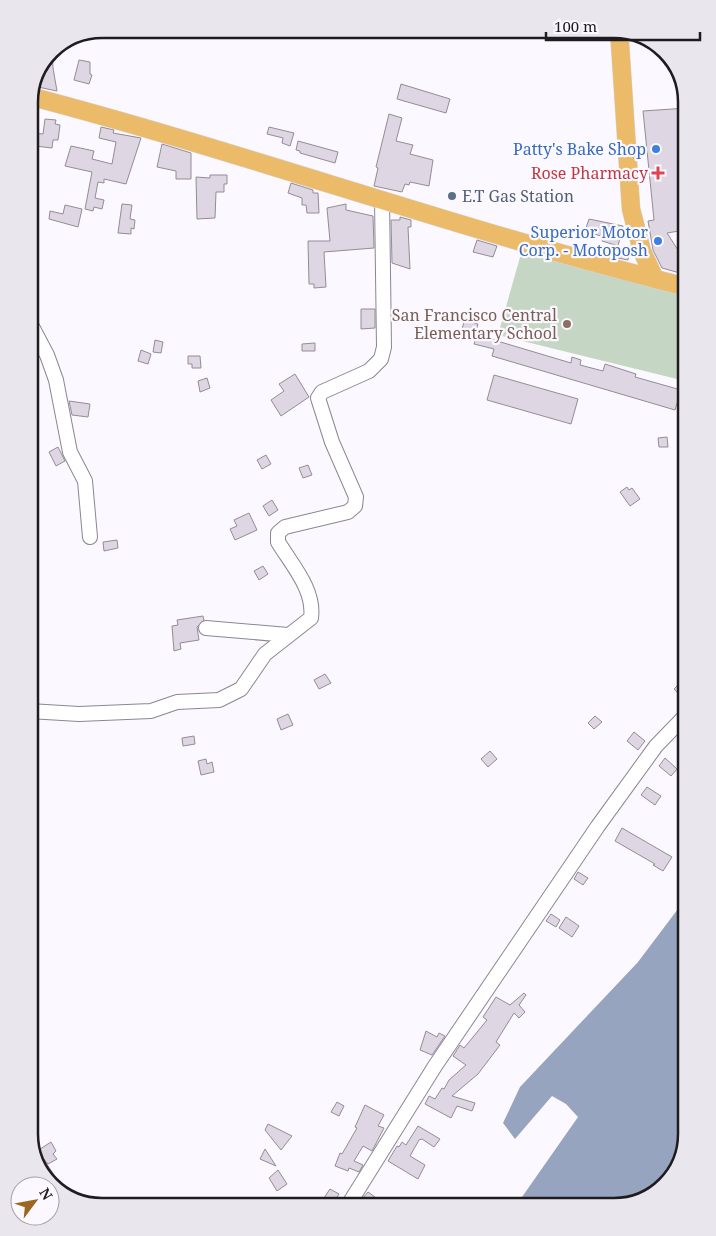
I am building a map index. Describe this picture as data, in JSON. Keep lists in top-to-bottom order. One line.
{"places":{"other":["Patty's Bake Shop","E.T Gas Station","Superior Motor Corp. - Motoposh","San Francisco Central Elementary School"],"health":["Rose Pharmacy"]},"scale_bar":"100 m","north":"top right"}
